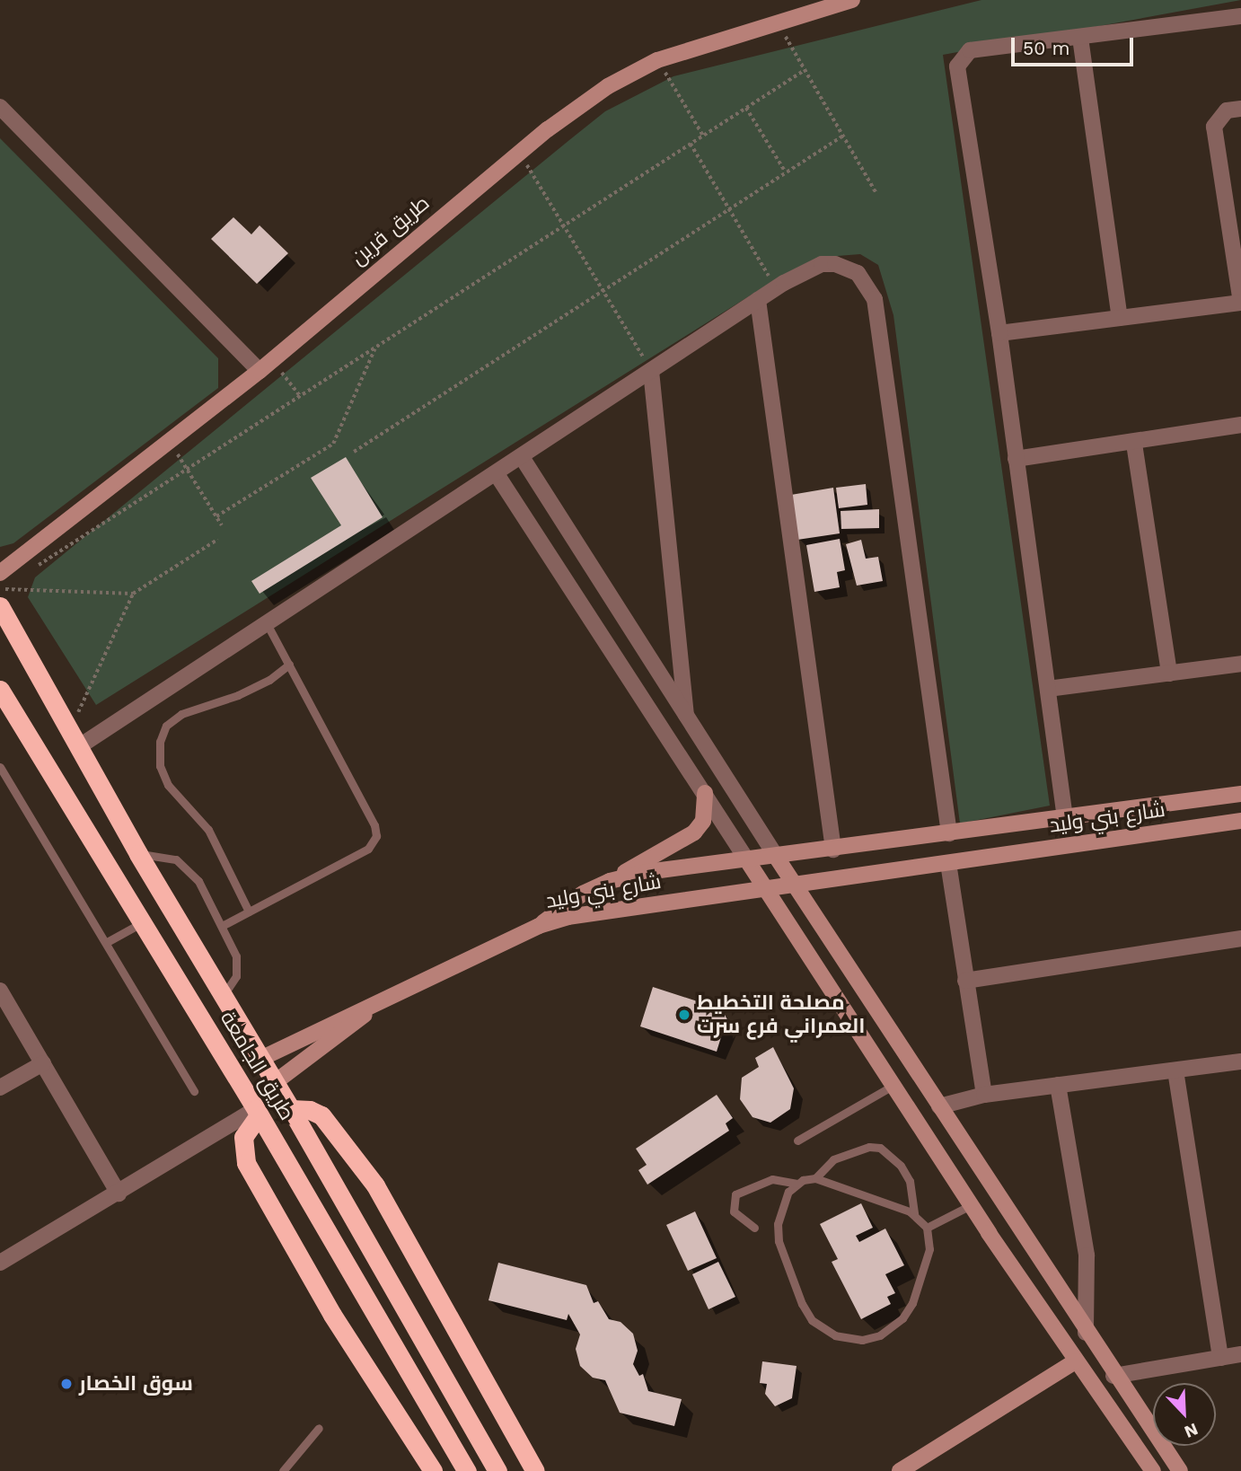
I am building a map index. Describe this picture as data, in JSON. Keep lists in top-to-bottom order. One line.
{"streets":{"highway":["طريق الجامعة"],"street":["طريق قرين","شارع بني وليد"]},"crossings":[["طريق قرين","طريق الجامعة"]],"places":["مصلحة التخطيط العمراني فرع سرت","سوق الخصار"],"scale_bar":"50 m","north":"bottom right"}
